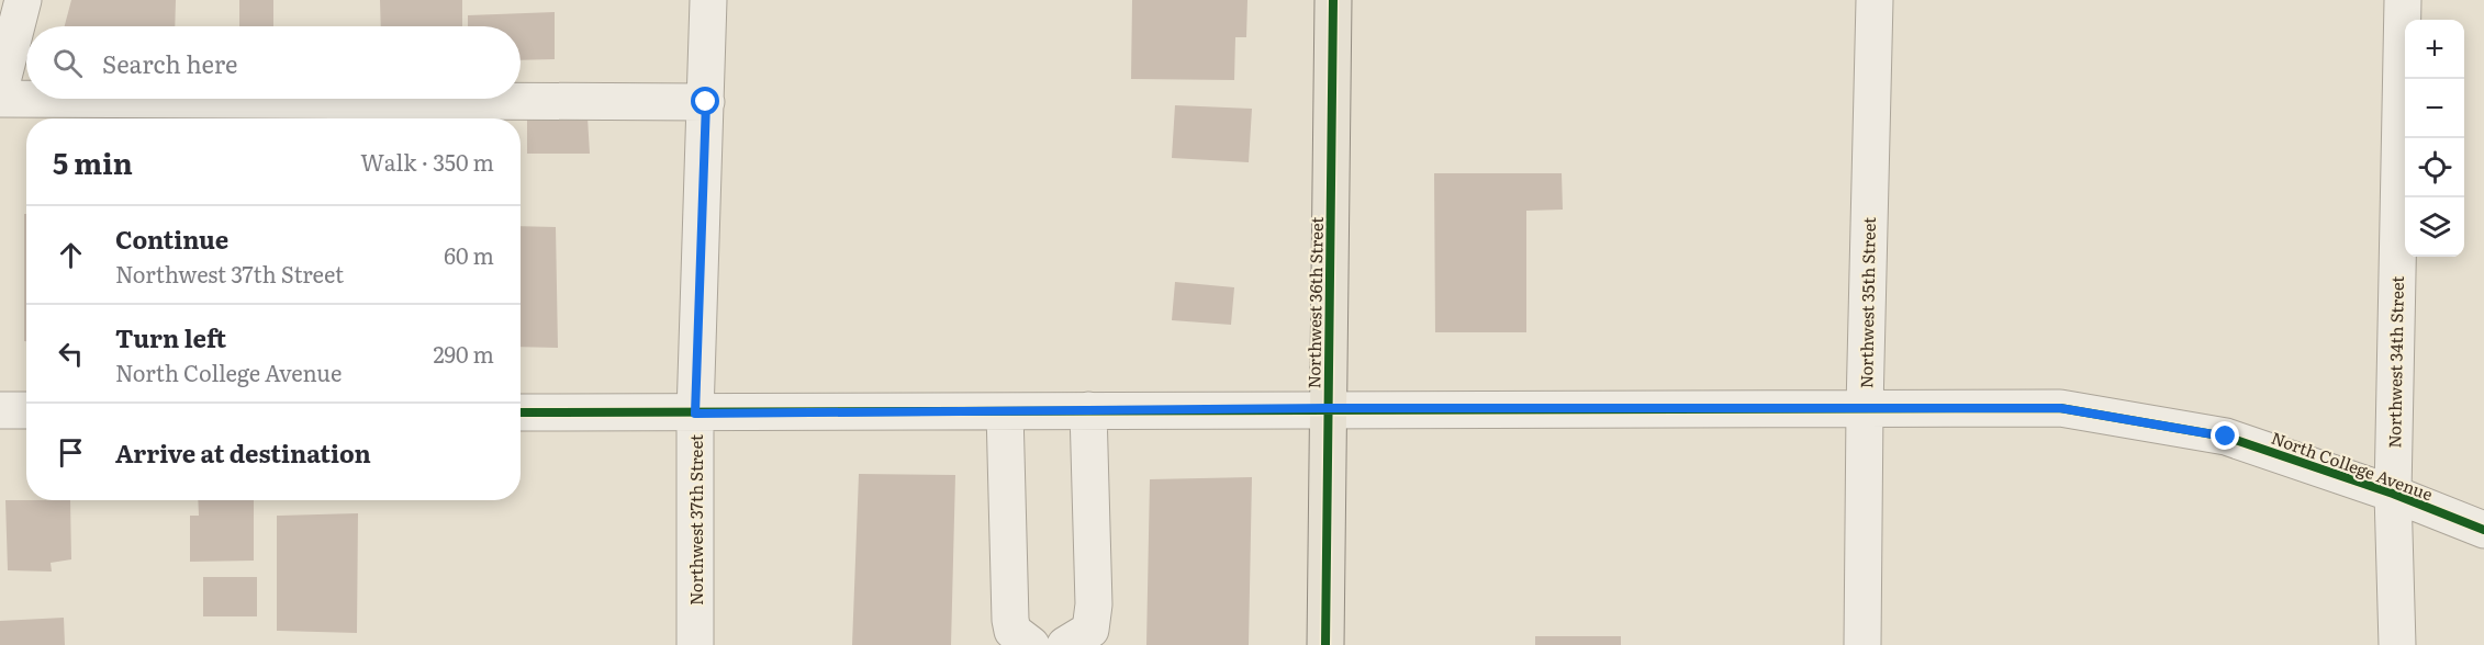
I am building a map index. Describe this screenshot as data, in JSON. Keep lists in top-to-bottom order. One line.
{"streets":{"main road":["Northwest 36th Street"],"street":["Northwest 35th Street","Northwest 34th Street","North College Avenue","Northwest 37th Street"]},"crossings":[["Northwest 36th Street","North College Avenue"],["Northwest 35th Street","North College Avenue"],["Northwest 34th Street","North College Avenue"],["North College Avenue","Northwest 37th Street"]],"page":{"map_buttons":["+","−"],"search":"Search here","heading":["5 min","Walk · 350 m"],"list":[["Continue","Northwest 37th Street","60 m"],["Turn left","North College Avenue","290 m"],"Arrive at destination"]}}
